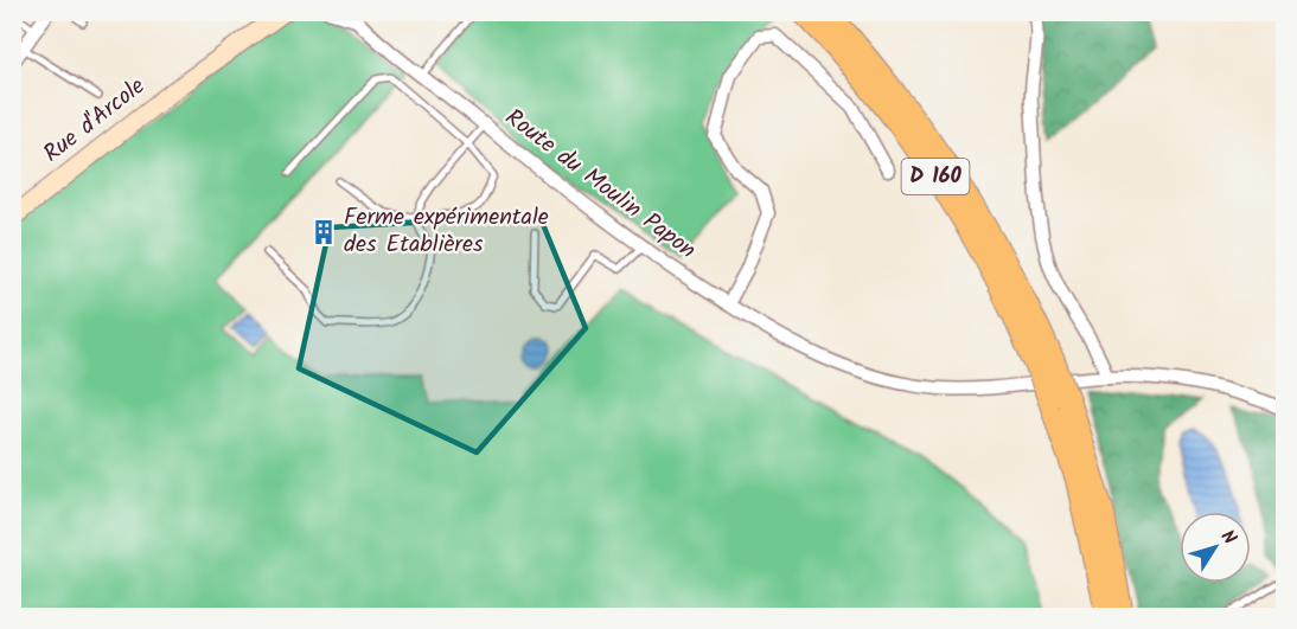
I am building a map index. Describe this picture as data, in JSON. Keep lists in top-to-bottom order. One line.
{"streets":{"highway":["D 160"],"main road":["Rue d'Arcole"],"street":["Route du Moulin Papon"]},"places":{"building":["Ferme expérimentale des Etablières"]},"north":"top right"}
